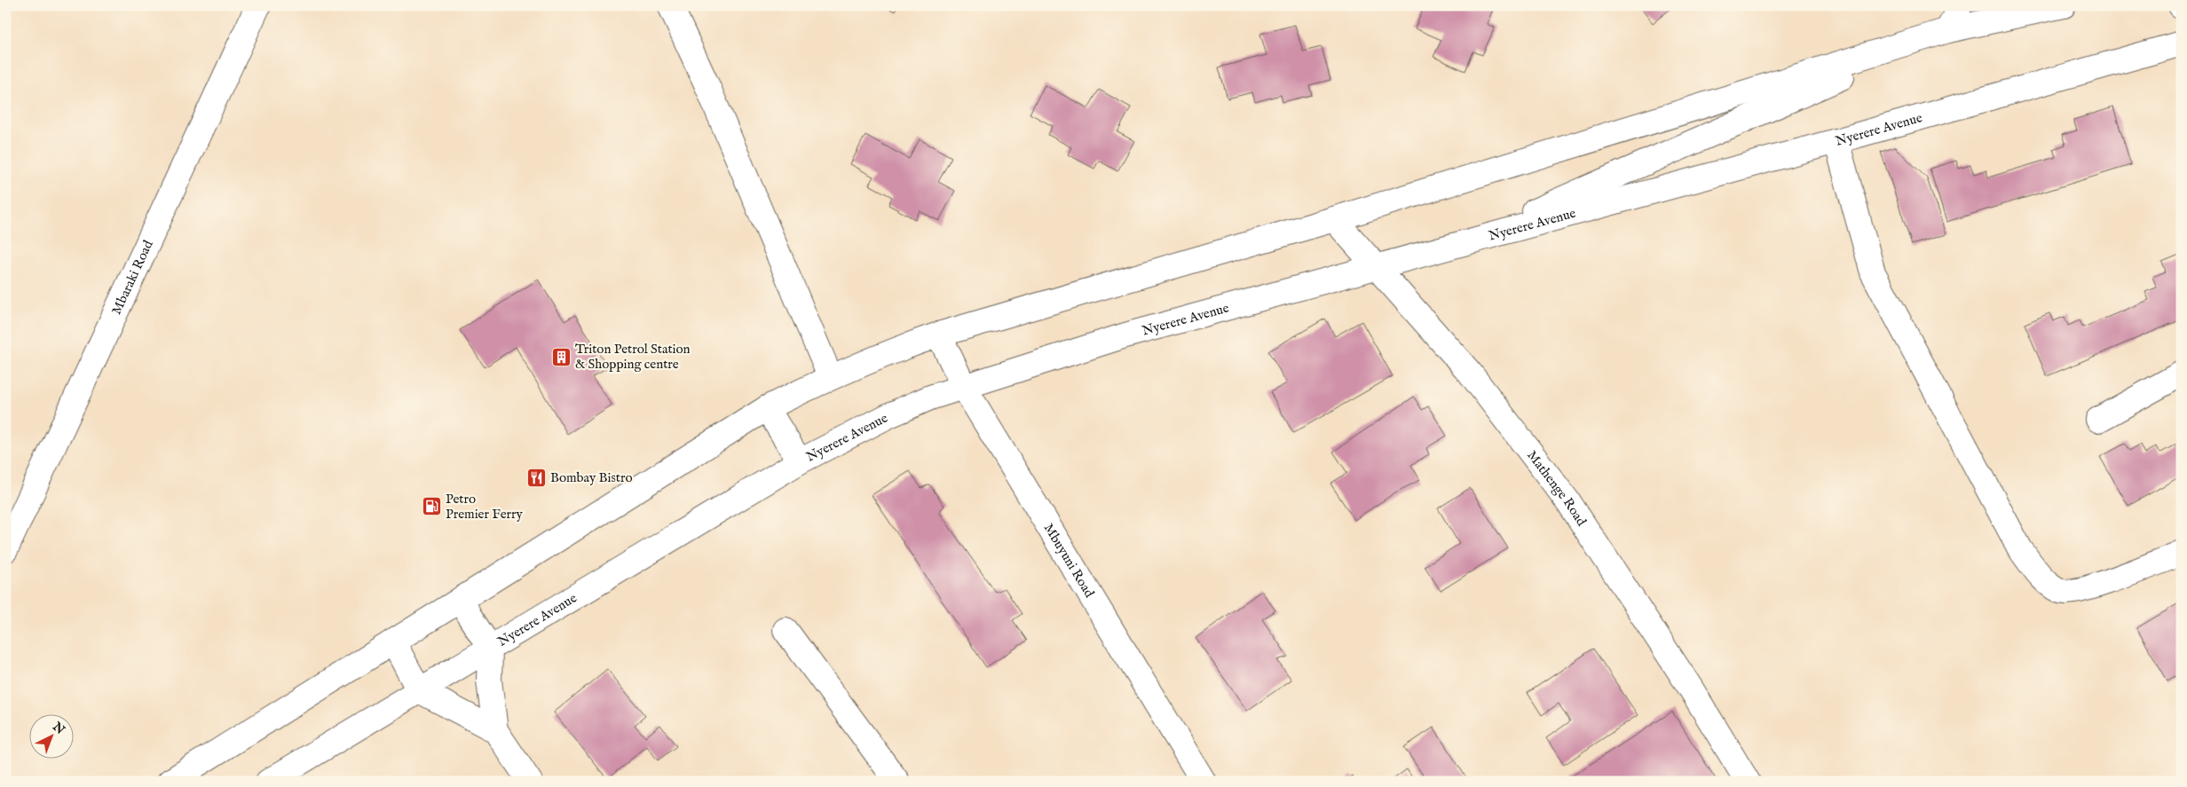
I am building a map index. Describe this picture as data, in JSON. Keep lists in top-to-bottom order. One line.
{"streets":{"main road":["Nyerere Avenue","Mbaraki Road","Mathenge Road","Mbuyuni Road"]},"crossings":[["Nyerere Avenue","Mathenge Road"],["Nyerere Avenue","Mbuyuni Road"]],"places":{"building":["Triton Petrol Station & Shopping centre"],"restaurant":["Bombay Bistro"],"fuel station":["Petro Premier Ferry"]},"north":"top right"}
